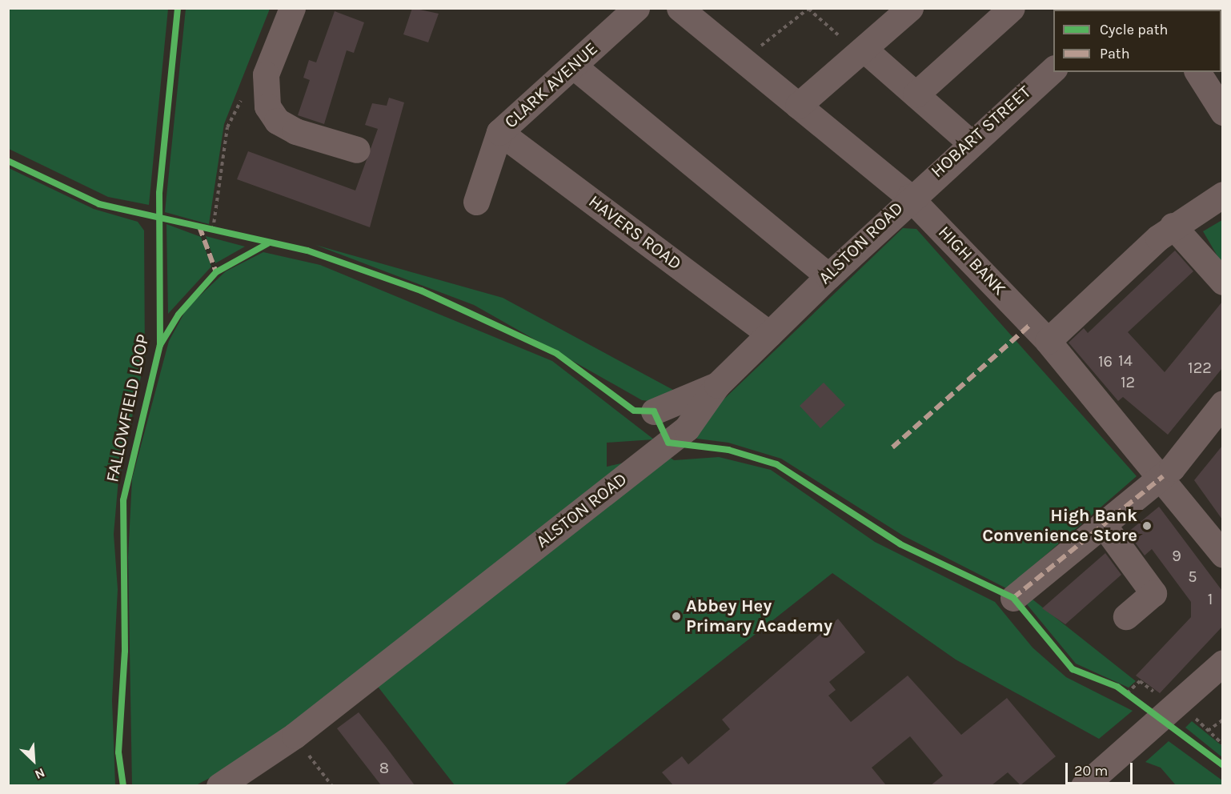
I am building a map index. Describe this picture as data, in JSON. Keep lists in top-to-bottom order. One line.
{"streets":{"street":["CLARK AVENUE","HOBART STREET","HAVERS ROAD","ALSTON ROAD","HIGH BANK"],"cycle path":["FALLOWFIELD LOOP"]},"crossings":[["CLARK AVENUE","HAVERS ROAD"],["HOBART STREET","ALSTON ROAD"],["HOBART STREET","HIGH BANK"],["HAVERS ROAD","ALSTON ROAD"],["ALSTON ROAD","HIGH BANK"]],"places":["High Bank Convenience Store","Abbey Hey Primary Academy"],"house_numbers":["14","16","122","12","9","5","1","8"],"legend":["Cycle path","Path"],"scale_bar":"20 m","north":"bottom right"}
